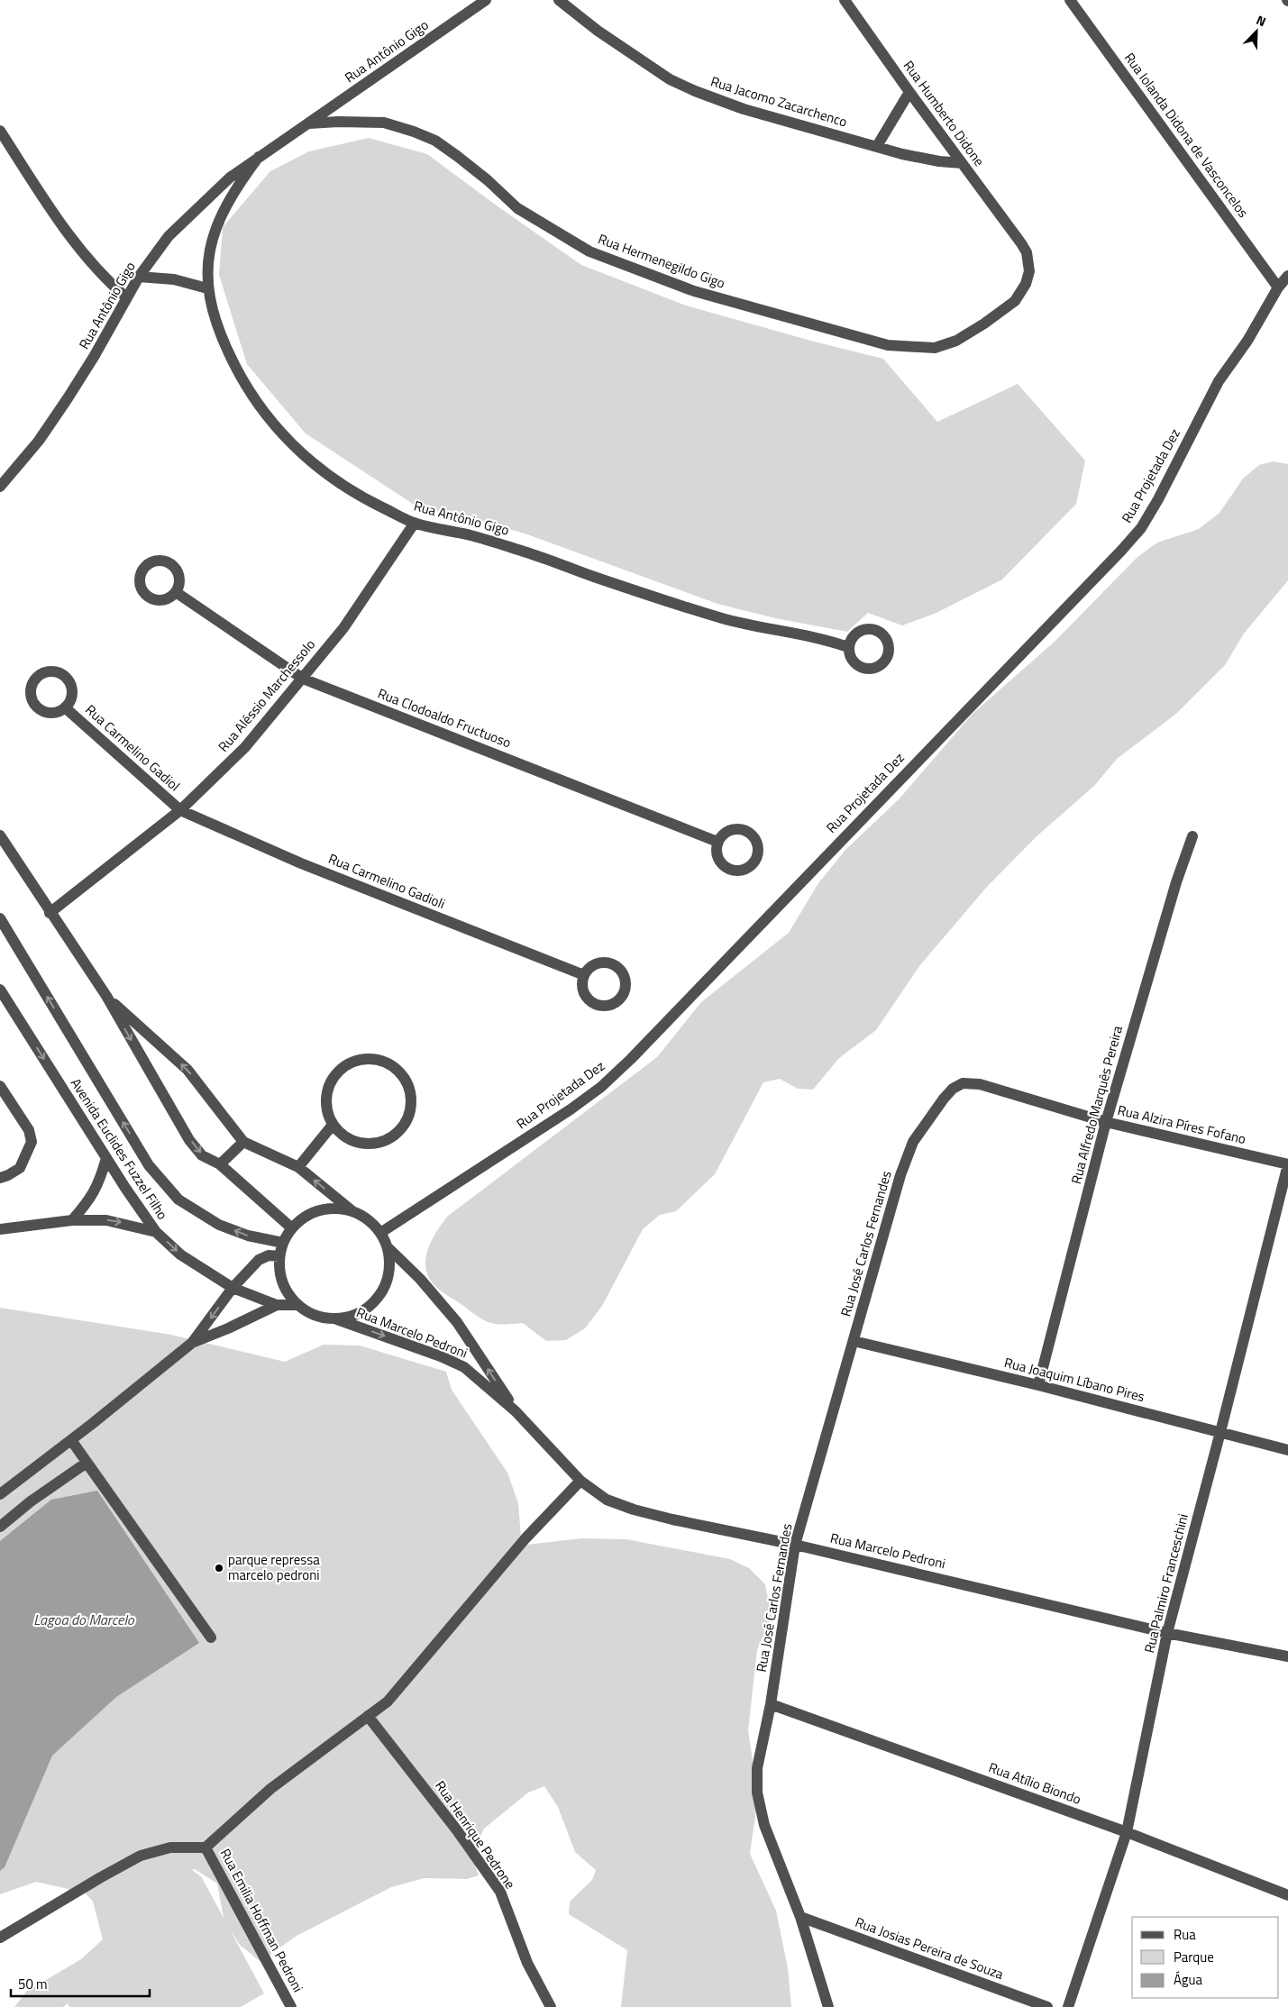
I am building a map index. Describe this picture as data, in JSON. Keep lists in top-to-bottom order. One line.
{"streets":{"street":["Rua Antônio Gigo","Rua Jacomo Zacarchenco","Rua Humberto Didone","Rua Iolanda Didona de Vasconcelos","Rua Hermenegildo Gigo","Rua Projetada Dez","Rua Aléssio Marchessolo","Rua Clodoaldo Fructuoso","Rua Carmelino Gadiol","Rua Carmelino Gadioli","Rua Alfredo Marquês Pereira","Rua Alzira Píres Fofano","Avenida Euclides Fuzzel Filho","Rua José Carlos Fernandes","Rua Marcelo Pedroni","Rua Joaquim Líbano Pires","Rua Palmiro Franceschini","Rua Atílio Biondo","Rua Henrique Pedrone","Rua Emilia Hoffman Pedroni","Rua Josias Pereira de Souza"]},"crossings":[["Rua Antônio Gigo","Rua Hermenegildo Gigo"],["Rua Antônio Gigo","Rua Aléssio Marchessolo"],["Rua Jacomo Zacarchenco","Rua Humberto Didone"],["Rua Humberto Didone","Rua Hermenegildo Gigo"],["Rua Iolanda Didona de Vasconcelos","Rua Projetada Dez"],["Rua Projetada Dez","Avenida Euclides Fuzzel Filho"],["Rua Projetada Dez","Rua Marcelo Pedroni"],["Rua Aléssio Marchessolo","Rua Clodoaldo Fructuoso"],["Rua Aléssio Marchessolo","Rua Carmelino Gadiol"],["Rua Aléssio Marchessolo","Rua Carmelino Gadioli"],["Rua Carmelino Gadiol","Rua Carmelino Gadioli"],["Rua Alfredo Marquês Pereira","Rua Alzira Píres Fofano"],["Rua Alfredo Marquês Pereira","Rua Joaquim Líbano Pires"],["Rua Alzira Píres Fofano","Rua José Carlos Fernandes"],["Rua Alzira Píres Fofano","Rua Palmiro Franceschini"],["Avenida Euclides Fuzzel Filho","Rua Marcelo Pedroni"],["Rua José Carlos Fernandes","Rua Marcelo Pedroni"],["Rua José Carlos Fernandes","Rua Joaquim Líbano Pires"],["Rua José Carlos Fernandes","Rua Atílio Biondo"],["Rua José Carlos Fernandes","Rua Josias Pereira de Souza"],["Rua Marcelo Pedroni","Rua Palmiro Franceschini"],["Rua Joaquim Líbano Pires","Rua Palmiro Franceschini"],["Rua Palmiro Franceschini","Rua Atílio Biondo"]],"water":["Lagoa do Marcelo"],"places":["parque repressa marcelo pedroni"],"legend":["Rua","Parque","Água"],"scale_bar":"50 m","north":"top right"}
